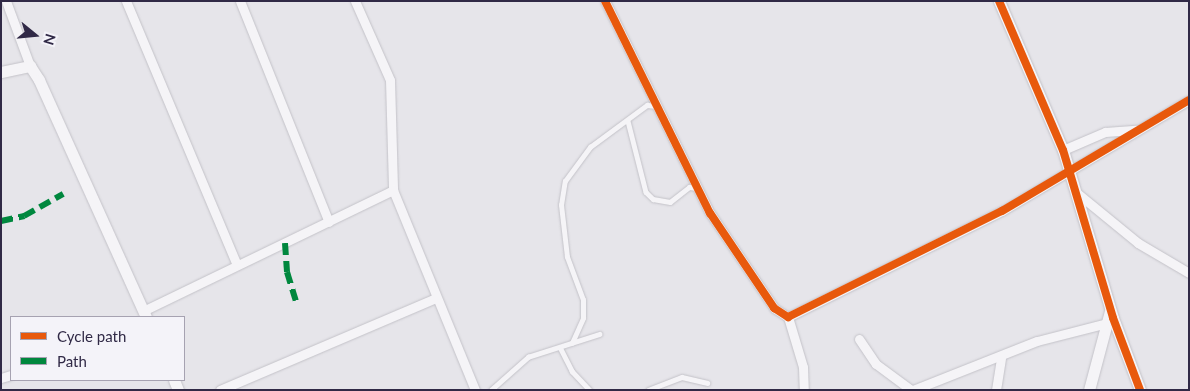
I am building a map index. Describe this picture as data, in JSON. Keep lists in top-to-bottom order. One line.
{"legend":["Cycle path","Path"],"north":"right"}
